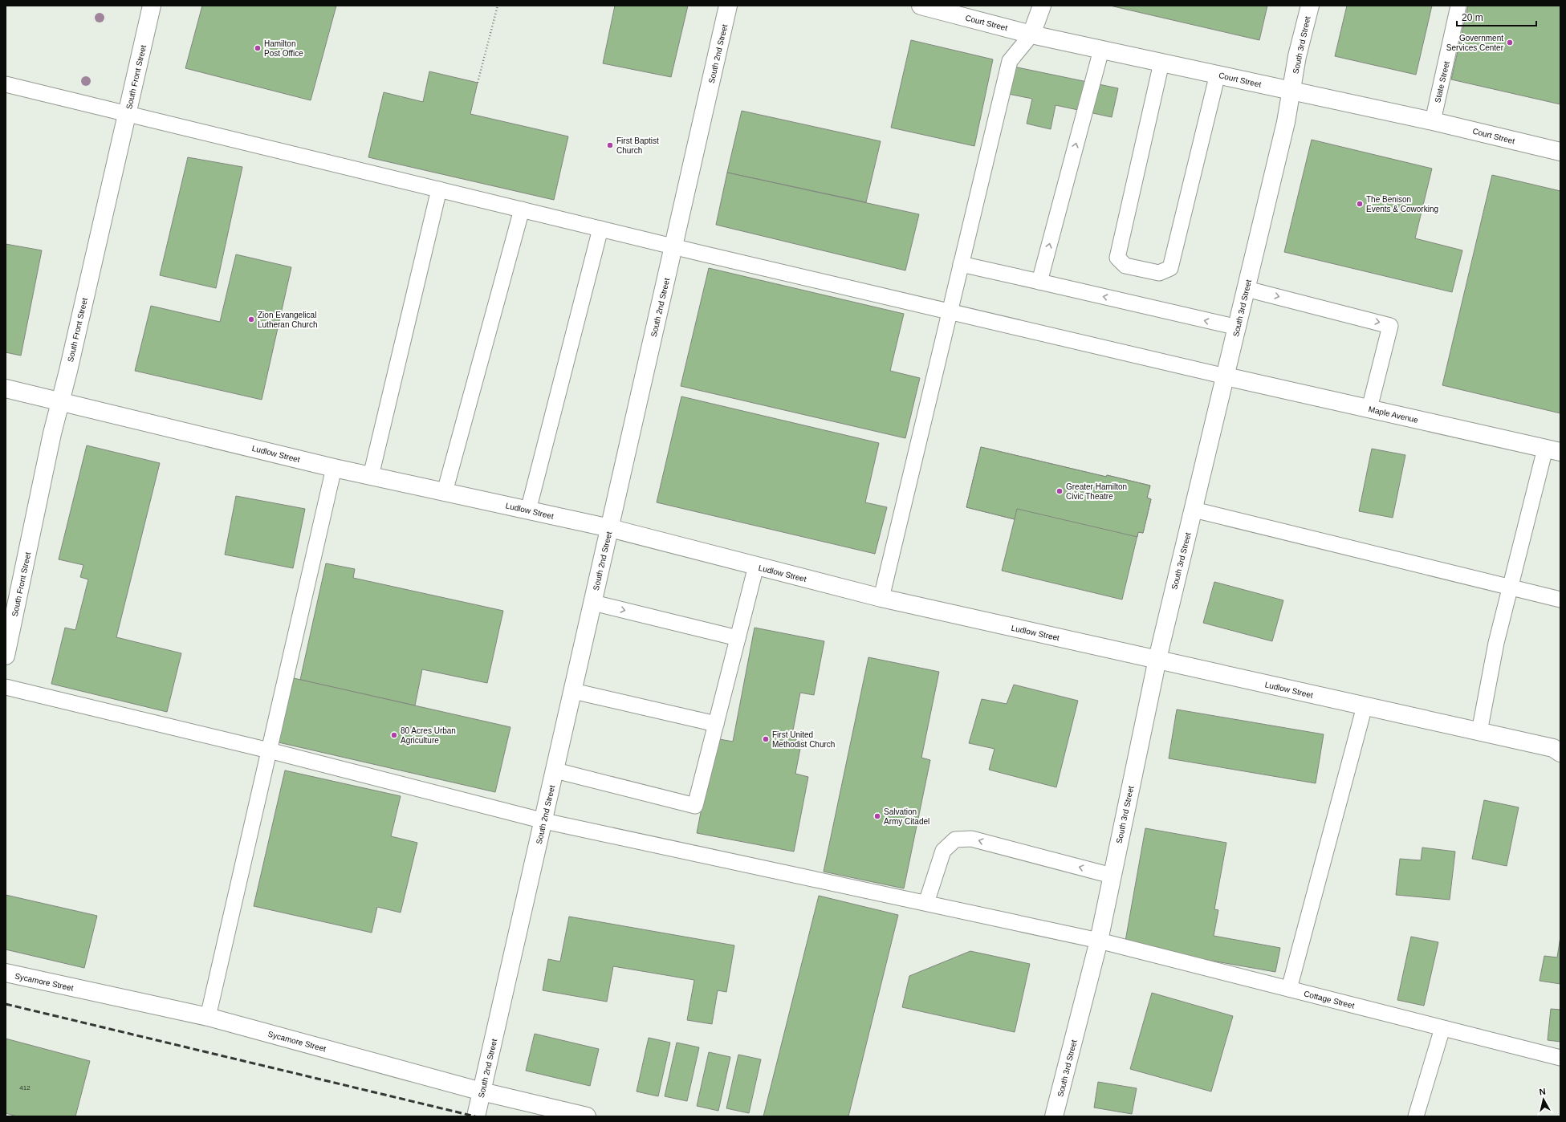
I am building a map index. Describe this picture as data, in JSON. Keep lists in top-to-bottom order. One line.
{"streets":{"street":["Court Street","South 3rd Street","South 2nd Street","South Front Street","Maple Avenue","Ludlow Street","Sycamore Street"],"lane":["State Street","Cottage Street"]},"crossings":[["Court Street","South 3rd Street"],["Court Street","State Street"],["South 3rd Street","Maple Avenue"],["South 3rd Street","Ludlow Street"],["South 3rd Street","Cottage Street"],["South 2nd Street","Ludlow Street"],["South 2nd Street","Sycamore Street"],["South 2nd Street","Cottage Street"],["South Front Street","Ludlow Street"]],"places":["Government Services Center","Hamilton Post Office","First Baptist Church","The Benison Events & Coworking","Zion Evangelical Lutheran Church","Greater Hamilton Civic Theatre","80 Acres Urban Agriculture","First United Methodist Church","Salvation Army Citadel"],"house_numbers":["412"],"scale_bar":"20 m","north":"top"}
